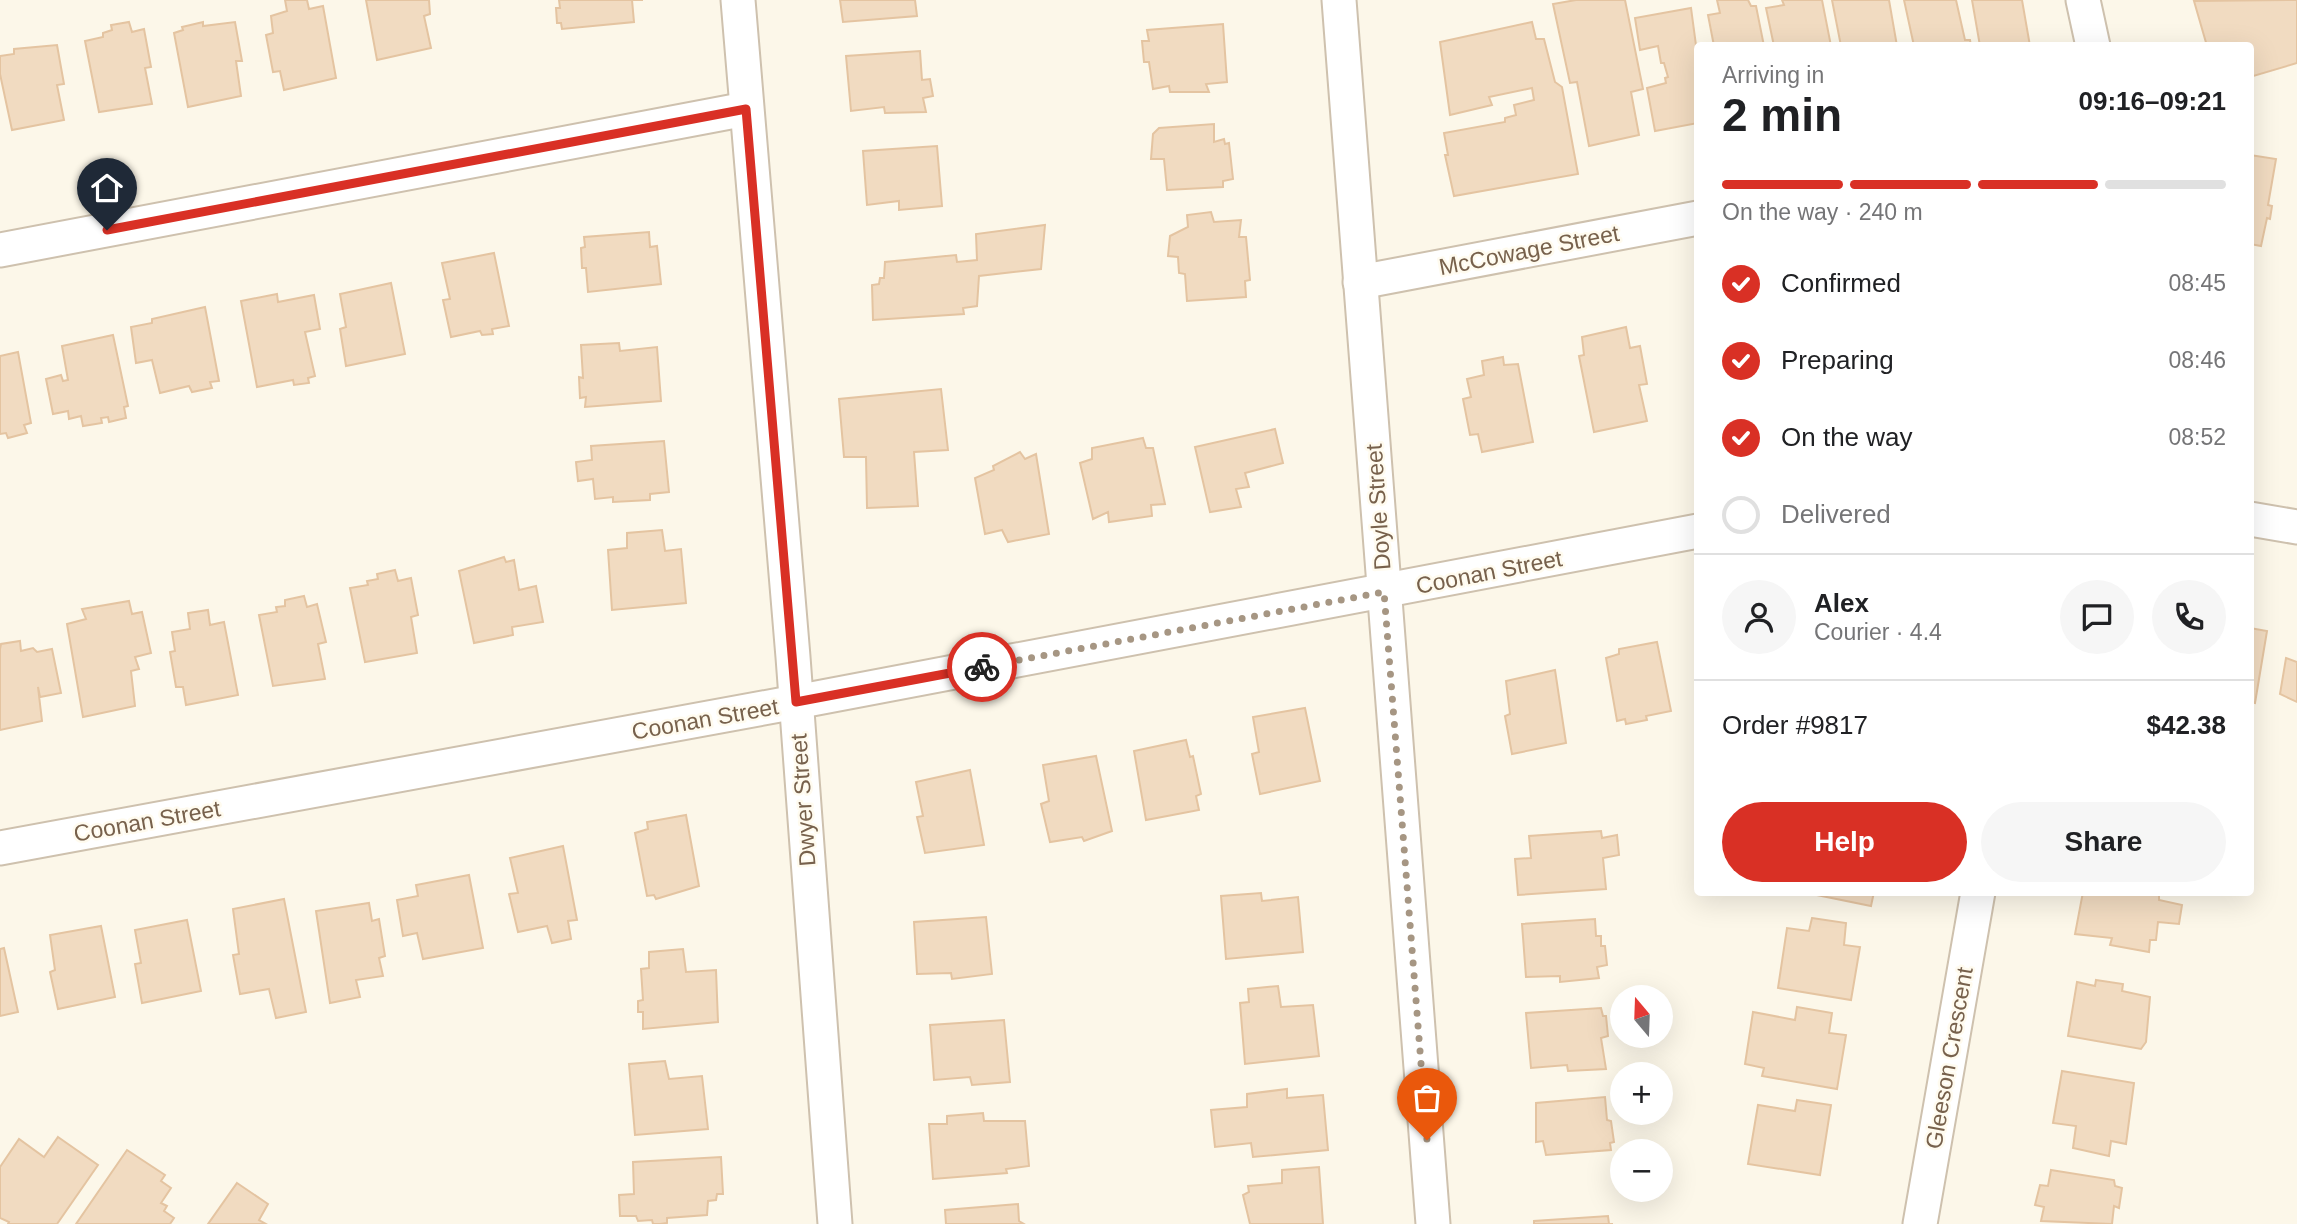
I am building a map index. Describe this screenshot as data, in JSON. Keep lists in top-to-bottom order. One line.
{"streets":{"street":["McCowage Street","Doyle Street","Coonan Street","Dwyer Street","Gleeson Crescent"]},"crossings":[["McCowage Street","Doyle Street"],["Doyle Street","Coonan Street"],["Coonan Street","Dwyer Street"]],"north":"top","page":{"heading":["2 min","Arriving in","09:16–09:21"],"panel":["Alex","Courier · 4.4","Order #9817","$42.38"],"bar":"On the way · 240 m","list":[["Confirmed","08:45"],["Preparing","08:46"],["On the way","08:52"],"Delivered"],"buttons":["Help","Share"],"map_buttons":["+","−"]}}
